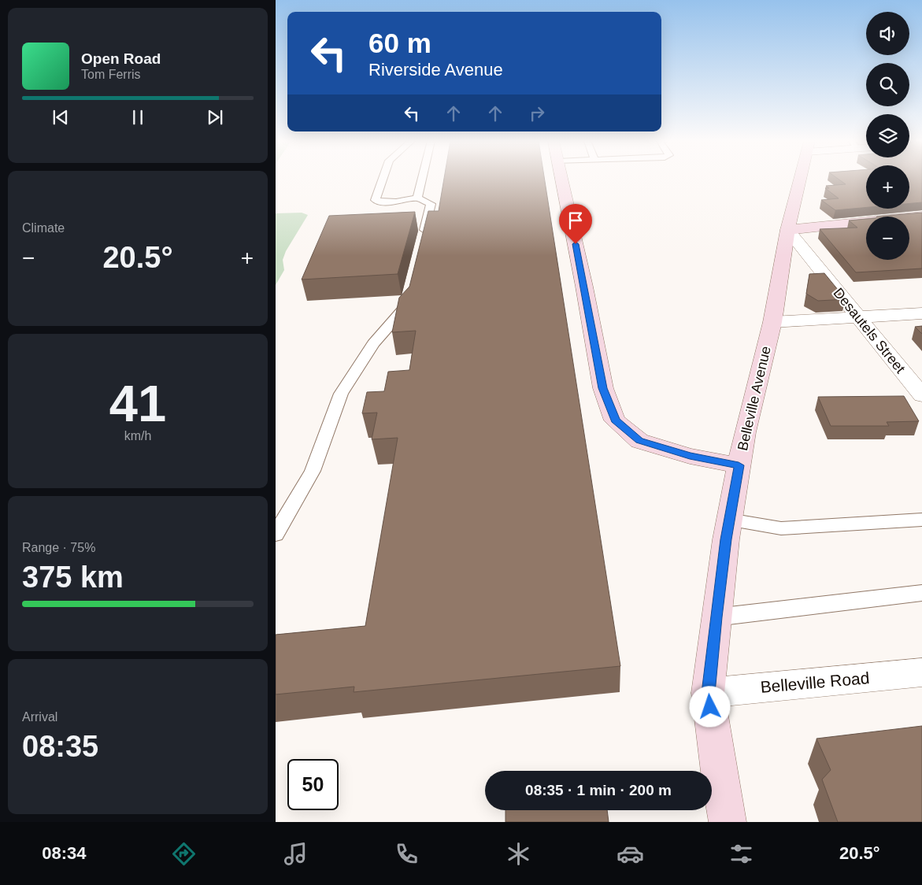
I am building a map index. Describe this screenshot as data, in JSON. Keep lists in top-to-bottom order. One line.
{"streets":{"main road":["Belleville Avenue"],"street":["Desautels Street","Belleville Road"]},"crossings":[["Desautels Street","Belleville Avenue"],["Belleville Avenue","Belleville Road"]],"page":{"map_buttons":["+","−"],"turn":["60 m","Riverside Avenue"],"song":["Open Road","Tom Ferris"],"tile":["Climate",["41","km/h"],["Range · 75%","375 km"],["Arrival","08:35"]],"heat":["−","20.5°","+"],"limit":"50","trip":"08:35 · 1 min · 200 m","tabs":["08:34","20.5°"]}}
